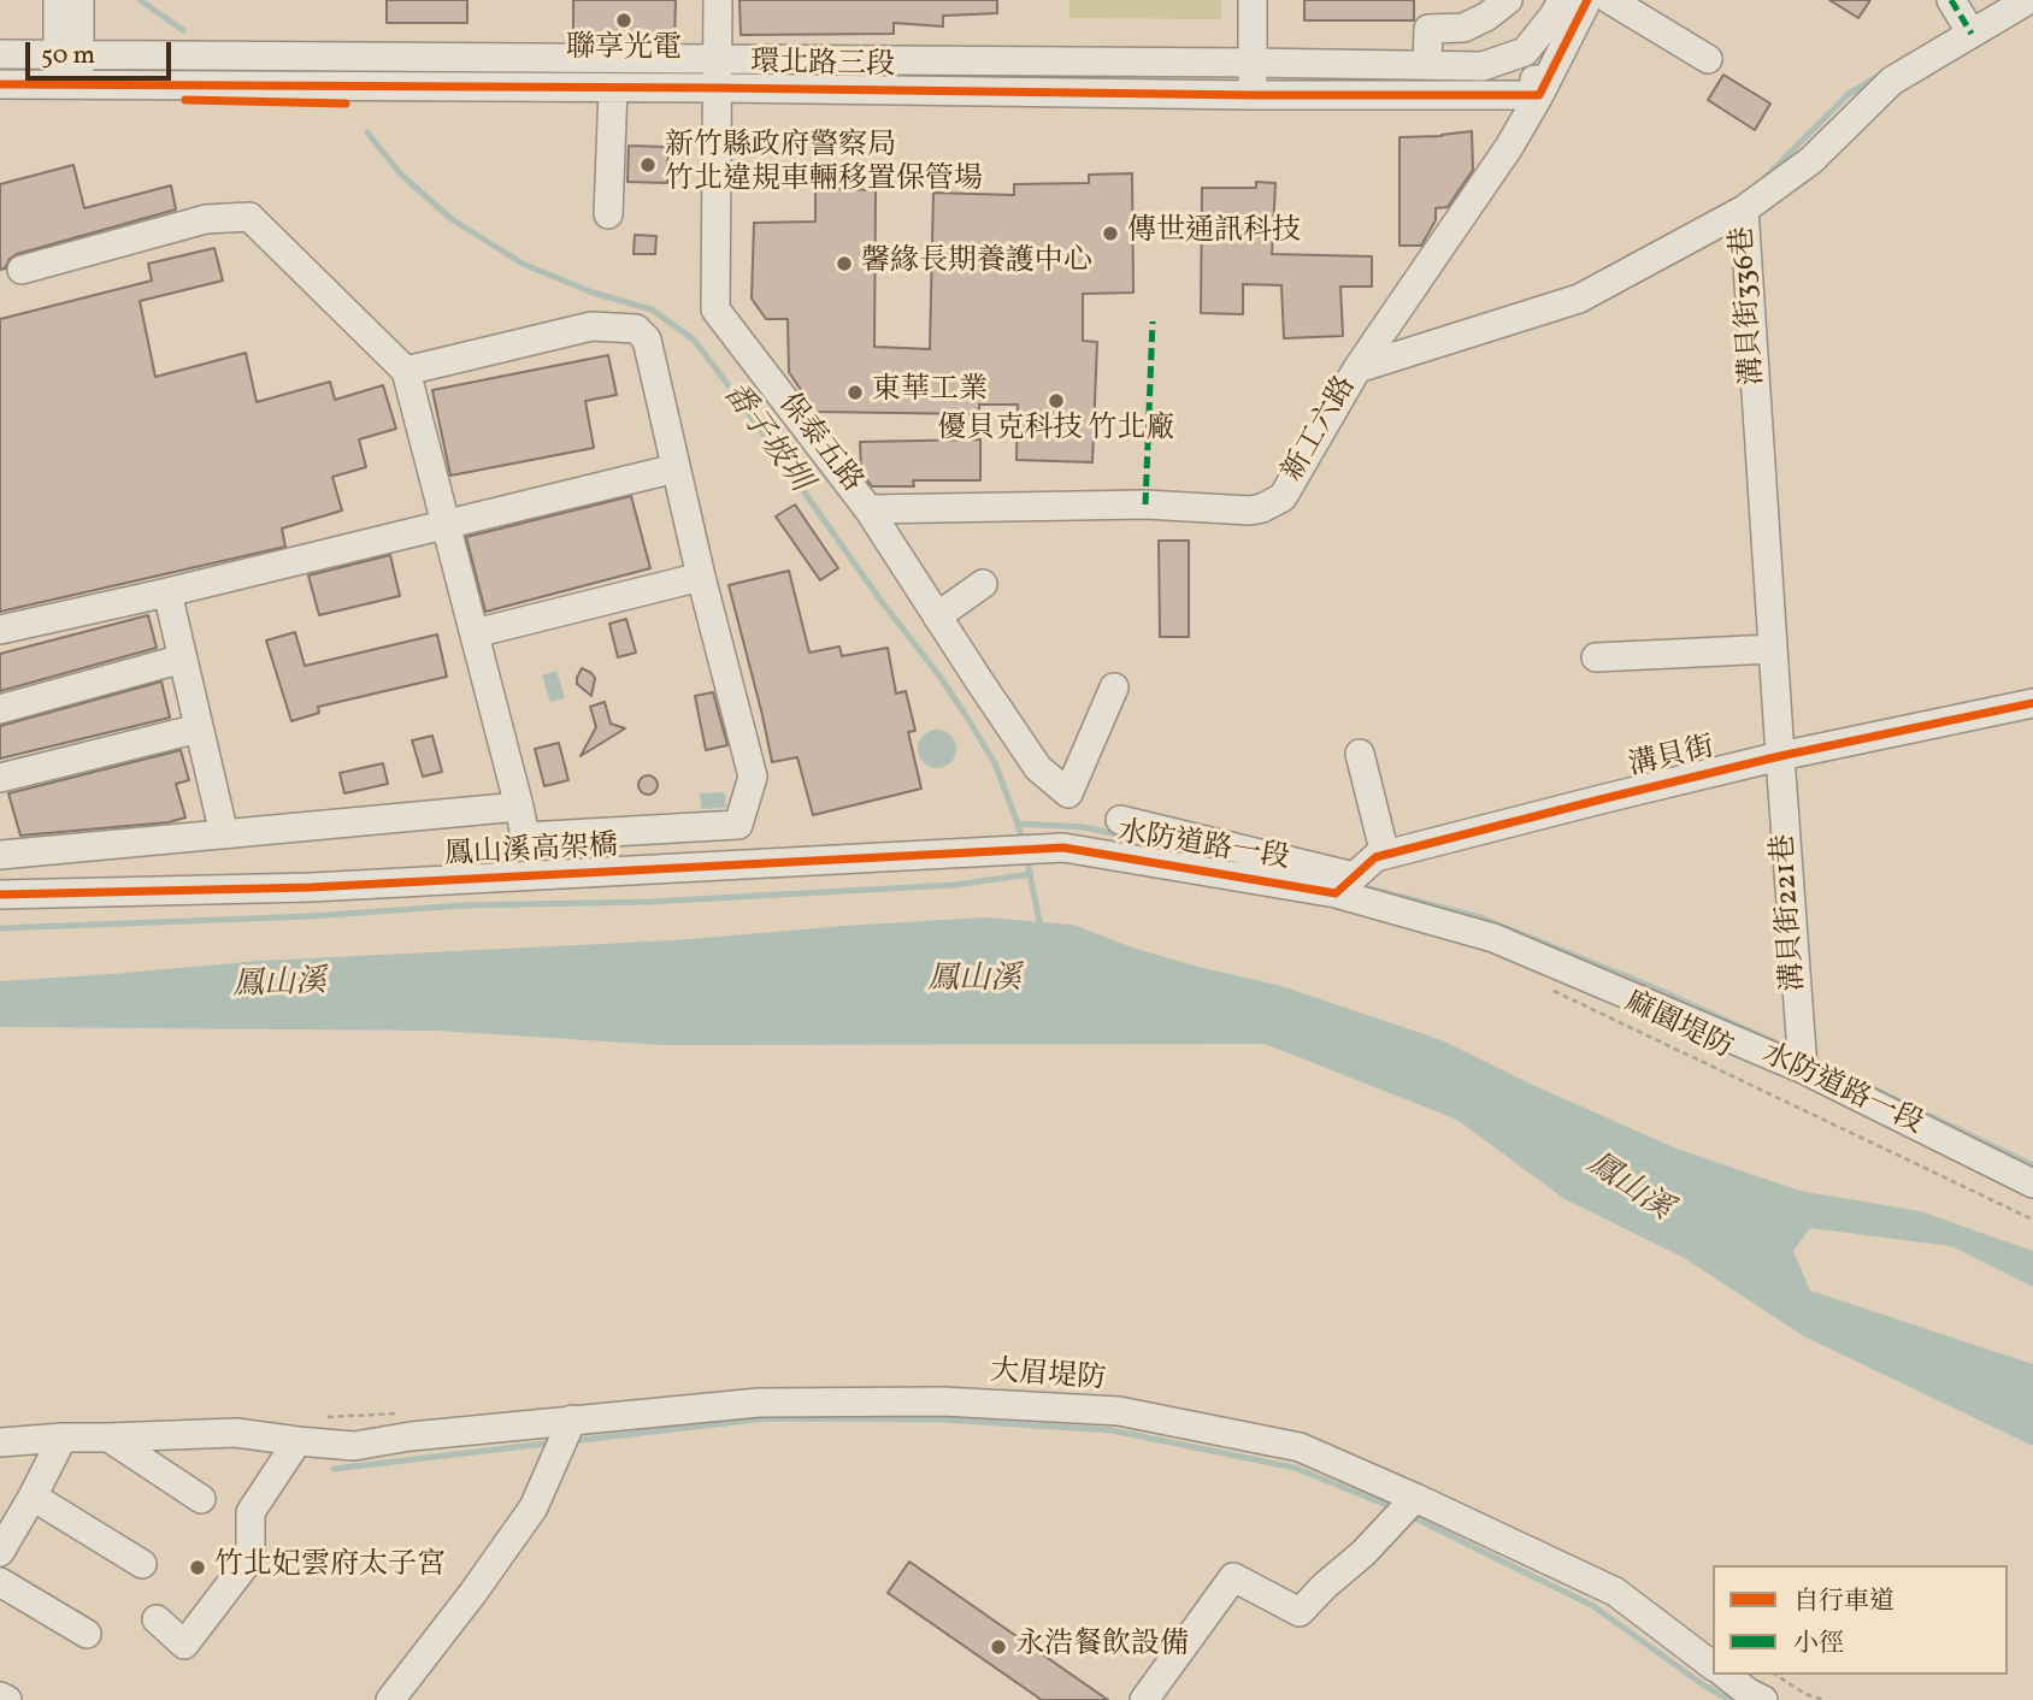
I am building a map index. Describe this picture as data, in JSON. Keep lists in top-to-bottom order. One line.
{"streets":{"street":["環北路三段","溝貝街336巷","新工六路","保泰五路","溝貝街","水防道路一段","鳳山溪高架橋","溝貝街221巷"],"path":["麻園堤防"]},"crossings":[["環北路三段","新工六路"],["環北路三段","保泰五路"],["溝貝街336巷","溝貝街"],["溝貝街336巷","溝貝街221巷"],["新工六路","保泰五路"],["溝貝街","水防道路一段"],["溝貝街","溝貝街221巷"],["水防道路一段","鳳山溪高架橋"],["水防道路一段","溝貝街221巷"]],"water":["番子坡圳","鳳山溪"],"places":["聯享光電","新竹縣政府警察局 竹北違規車輛移置保管場","傳世通訊科技","馨緣長期養護中心","東華工業","優貝克科技 竹北廠","竹北妃雲府太子宮","永浩餐飲設備"],"legend":["自行車道","小徑"],"scale_bar":"50 m"}
